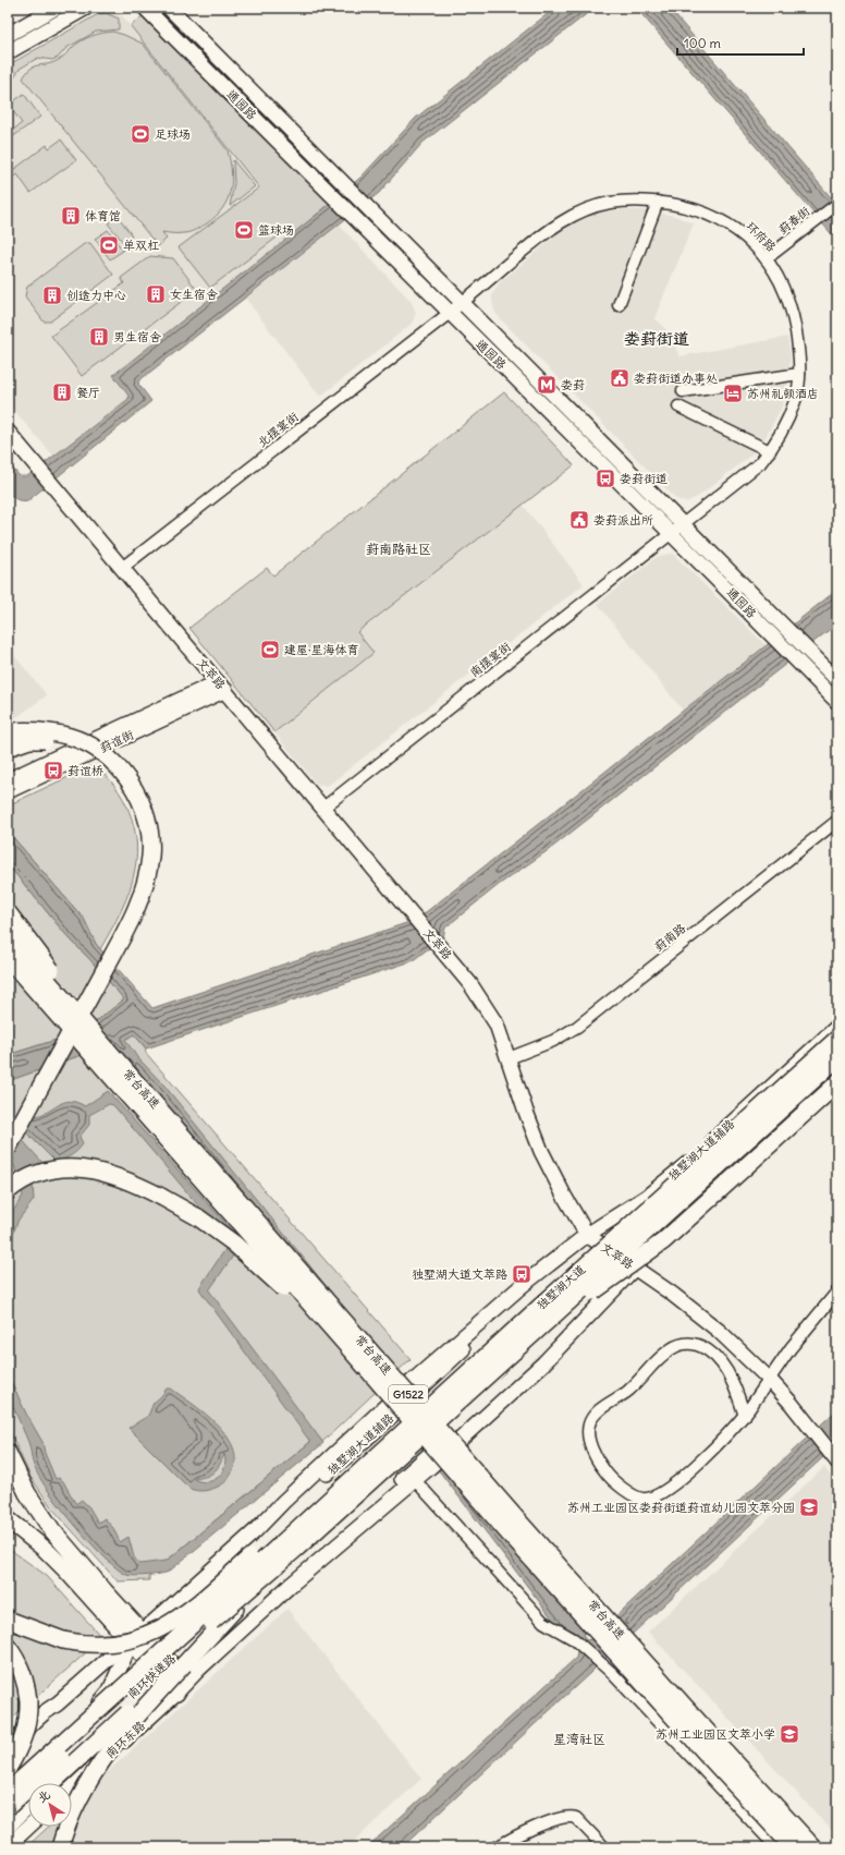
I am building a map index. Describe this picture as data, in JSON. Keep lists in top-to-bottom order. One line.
{"streets":{"highway":["常台高速","独墅湖大道","G1522","南环快速路"],"main road":["通园路","文萃路","葑谊街","独墅湖大道辅路","南环东路"],"street":["葑春街","环府路","北摆宴街","南摆宴街","葑南路"]},"crossings":[["通园路","环府路"],["通园路","北摆宴街"],["通园路","南摆宴街"],["葑春街","环府路"],["环府路","北摆宴街"],["环府路","南摆宴街"],["北摆宴街","文萃路"],["南摆宴街","文萃路"],["文萃路","葑谊街"],["文萃路","葑南路"],["文萃路","独墅湖大道辅路"],["独墅湖大道","南环快速路"]],"districts":["娄葑街道","葑南路社区","星湾社区"],"places":{"sports":["足球场","篮球场","单双杠","建屋·星海体育"],"building":["体育馆","女生宿舍","创造力中心","男生宿舍","餐厅"],"public building":["娄葑街道办事处","娄葑派出所"],"metro station":["娄葑"],"hotel":["苏州礼顿酒店"],"bus stop":["娄葑街道","葑谊桥","独墅湖大道文萃路"],"school or university":["苏州工业园区娄葑街道葑谊幼儿园文萃分园","苏州工业园区文萃小学"]},"scale_bar":"100 m","north":"top left"}
